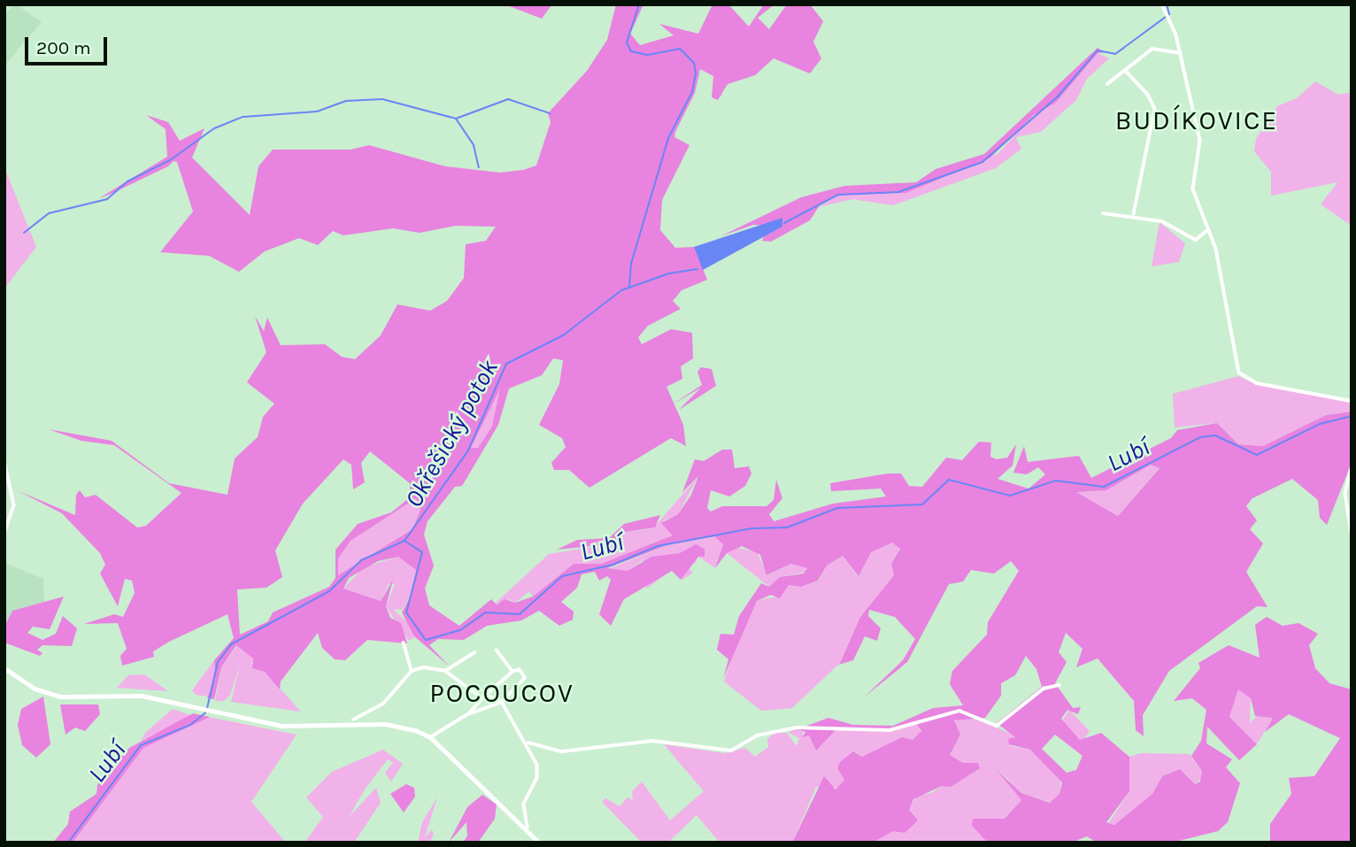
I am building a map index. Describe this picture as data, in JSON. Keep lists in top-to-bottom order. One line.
{"districts":["BUDÍKOVICE","POCOUCOV"],"water":["Okřešický potok","Lubí"],"scale_bar":"200 m"}
